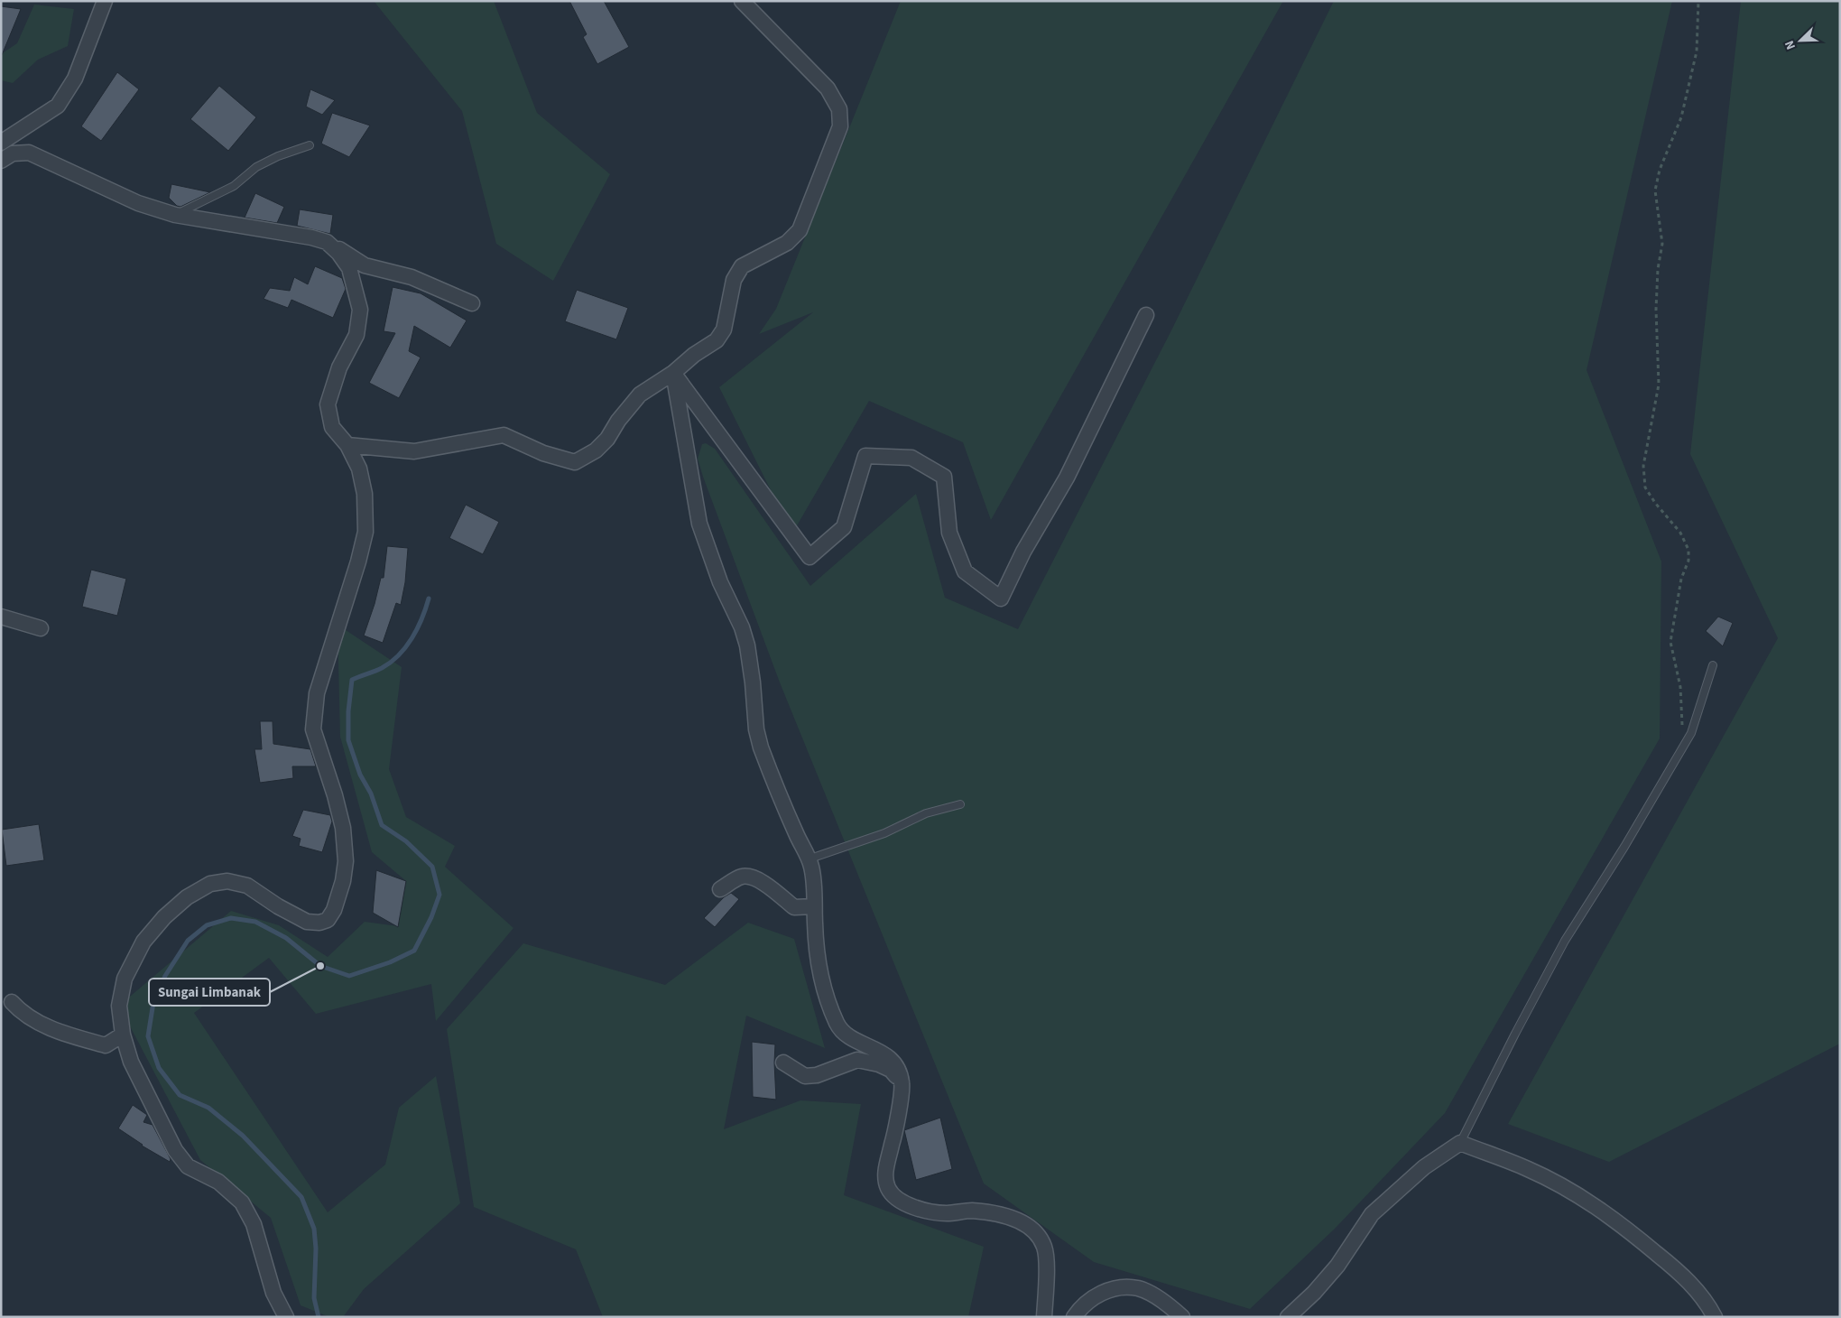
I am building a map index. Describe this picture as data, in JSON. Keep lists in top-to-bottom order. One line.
{"places":["Sungai Limbanak"],"north":"bottom left"}
